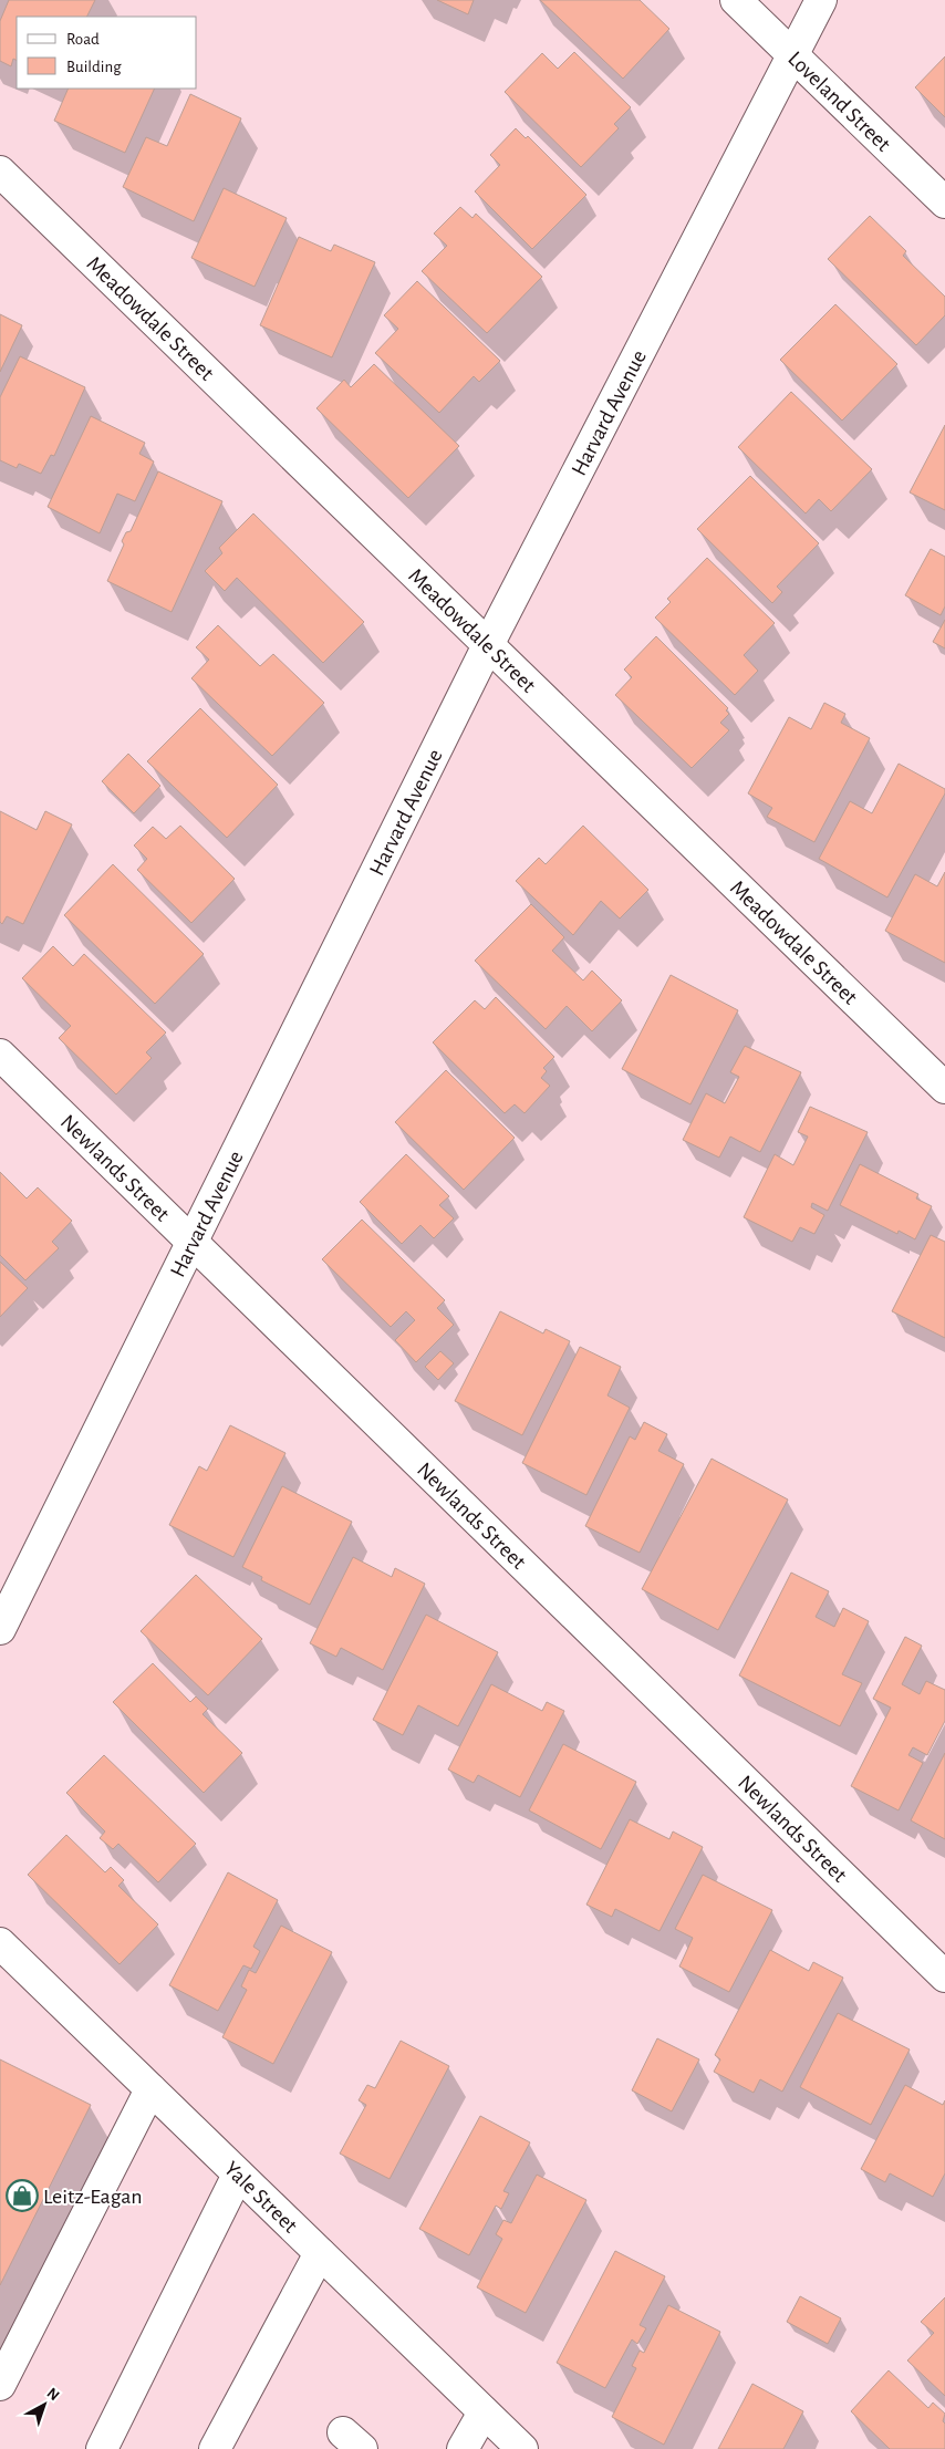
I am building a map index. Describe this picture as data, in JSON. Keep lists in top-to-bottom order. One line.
{"streets":{"street":["Loveland Street","Meadowdale Street","Harvard Avenue","Newlands Street","Yale Street"]},"crossings":[["Loveland Street","Harvard Avenue"],["Meadowdale Street","Harvard Avenue"],["Harvard Avenue","Newlands Street"]],"places":{"shop":["Leitz-Eagan"]},"legend":["Road","Building"],"north":"top right"}
